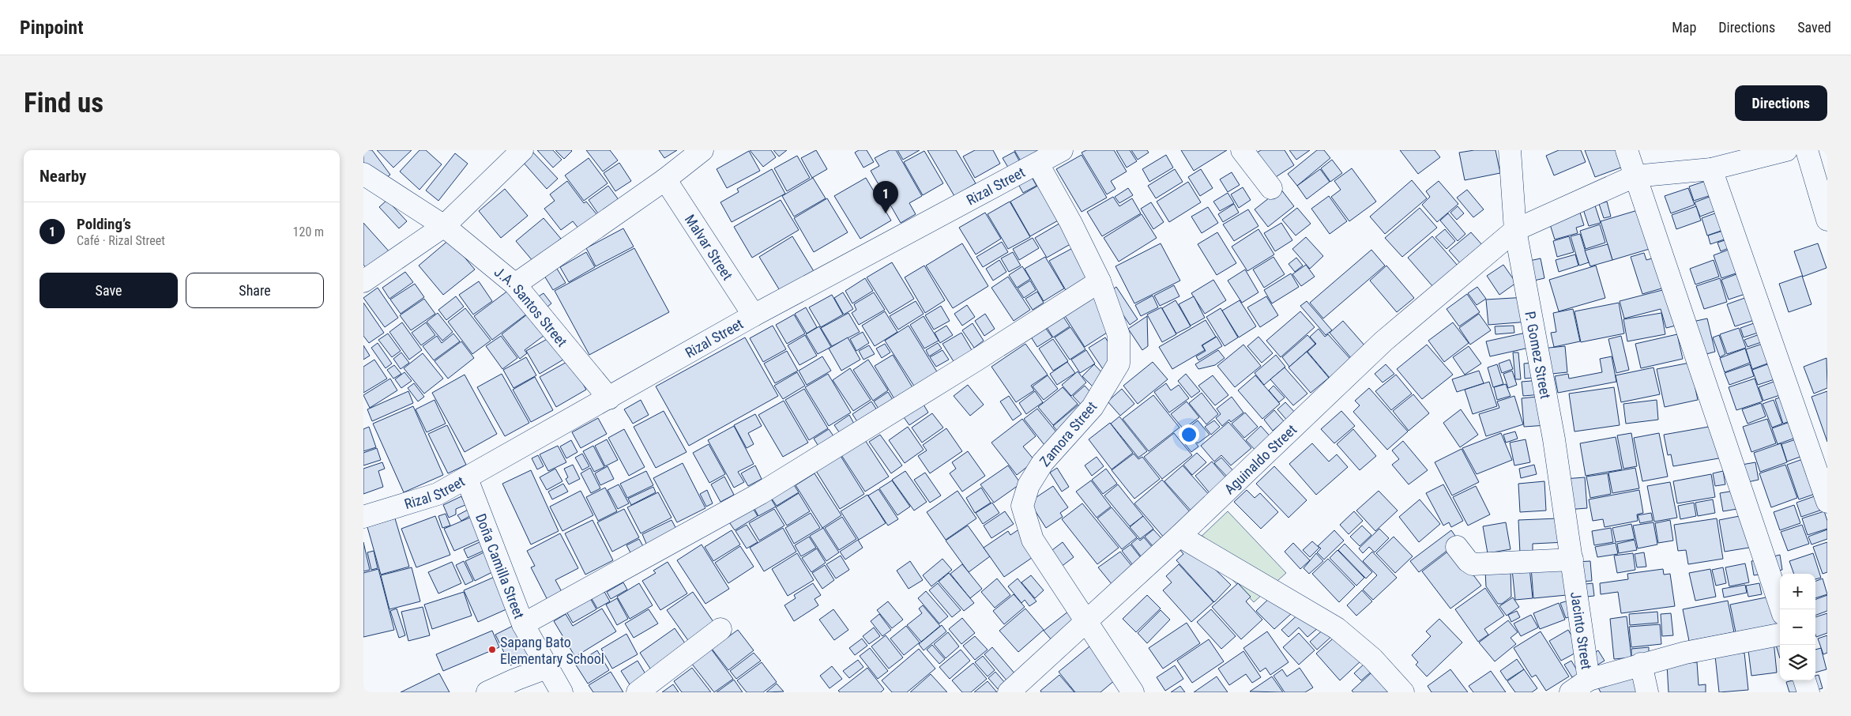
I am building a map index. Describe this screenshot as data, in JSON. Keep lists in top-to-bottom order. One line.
{"streets":{"street":["Rizal Street","Malvar Street","J.A. Santos Street","P. Gomez Street","Zamora Street","Aguinaldo Street","Doña Camilla Street","Jacinto Street"]},"crossings":[["Rizal Street","Malvar Street"],["Rizal Street","J.A. Santos Street"],["Rizal Street","Zamora Street"],["Rizal Street","Doña Camilla Street"],["P. Gomez Street","Aguinaldo Street"],["P. Gomez Street","Jacinto Street"],["Zamora Street","Aguinaldo Street"]],"places":["Sapang Bato Elementary School"],"page":{"header":"Pinpoint","nav":["Map","Directions","Saved"],"buttons":["Directions",["Save","Share"]],"title":"Find us","heading":"Nearby","pins":"1","list":[{"mark":"1","name":"Polding’s","note":"Café · Rizal Street","value":"120 m"}],"map_buttons":["+","−"]}}
